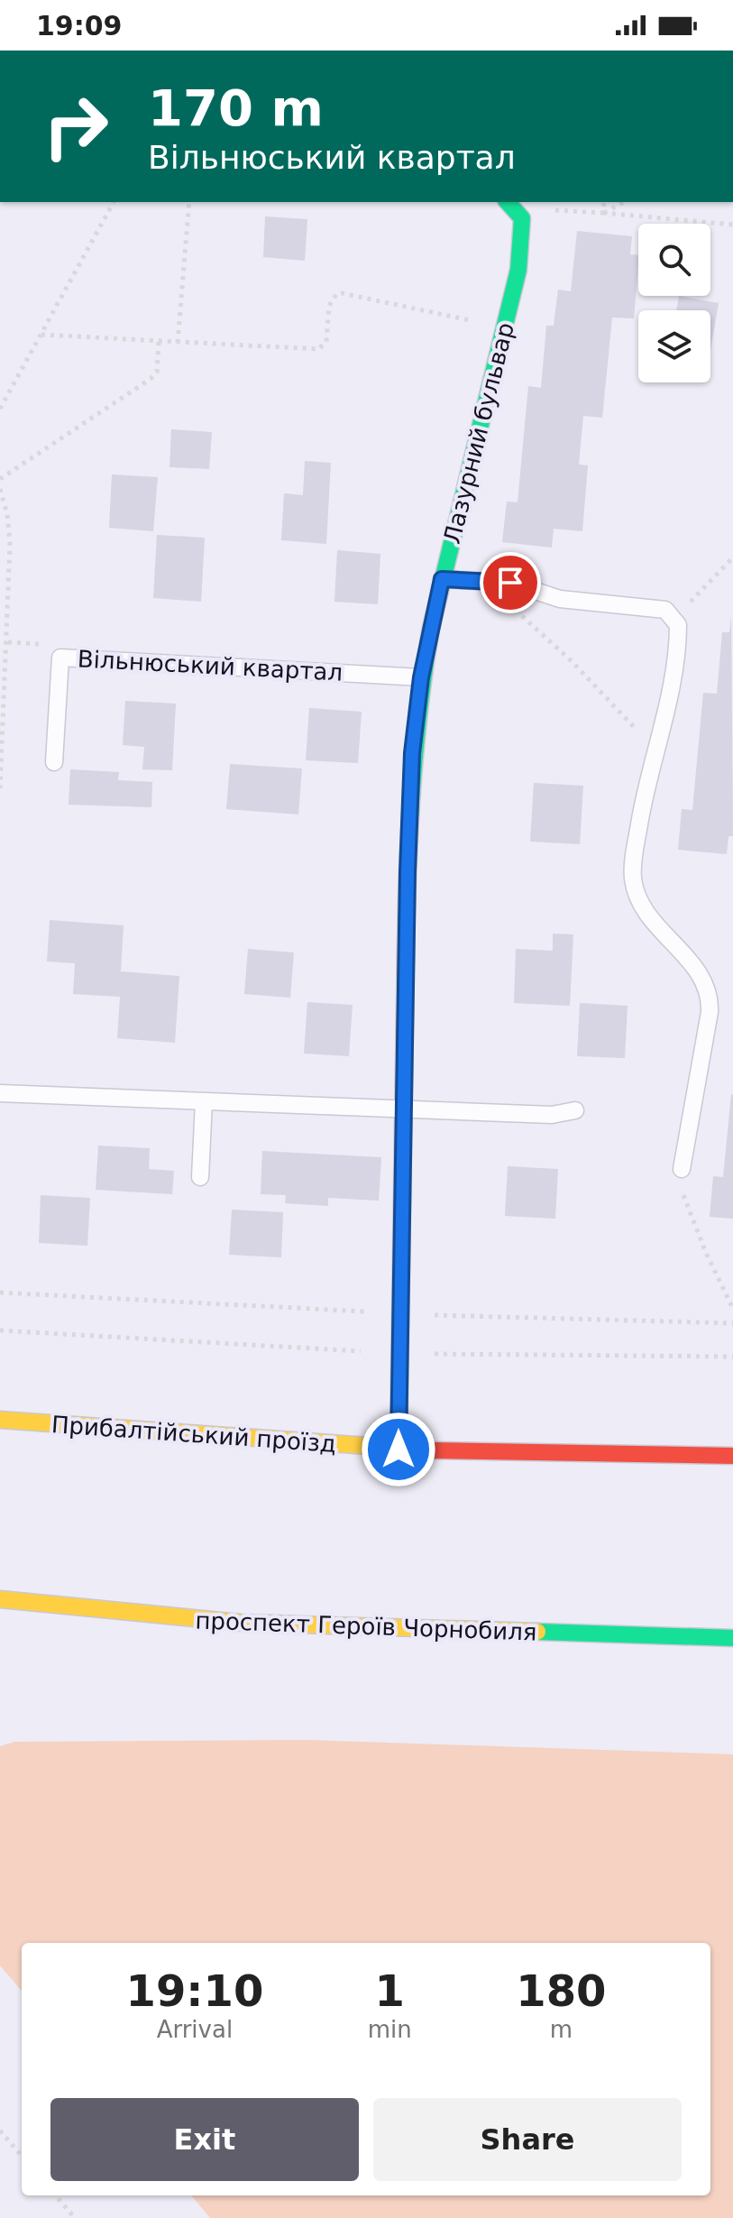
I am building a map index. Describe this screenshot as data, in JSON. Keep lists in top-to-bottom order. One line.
{"streets":{"street":["Лазурний бульвар","Прибалтійський проїзд","проспект Героїв Чорнобиля"],"lane":["Вільнюський квартал"]},"crossings":[["Лазурний бульвар","Вільнюський квартал"],["Лазурний бульвар","Прибалтійський проїзд"]],"page":{"status":"19:09","turn":["170 m","Вільнюський квартал"],"eta":["19:10","Arrival","1","min","180","m"],"buttons":["Exit","Share"]}}
